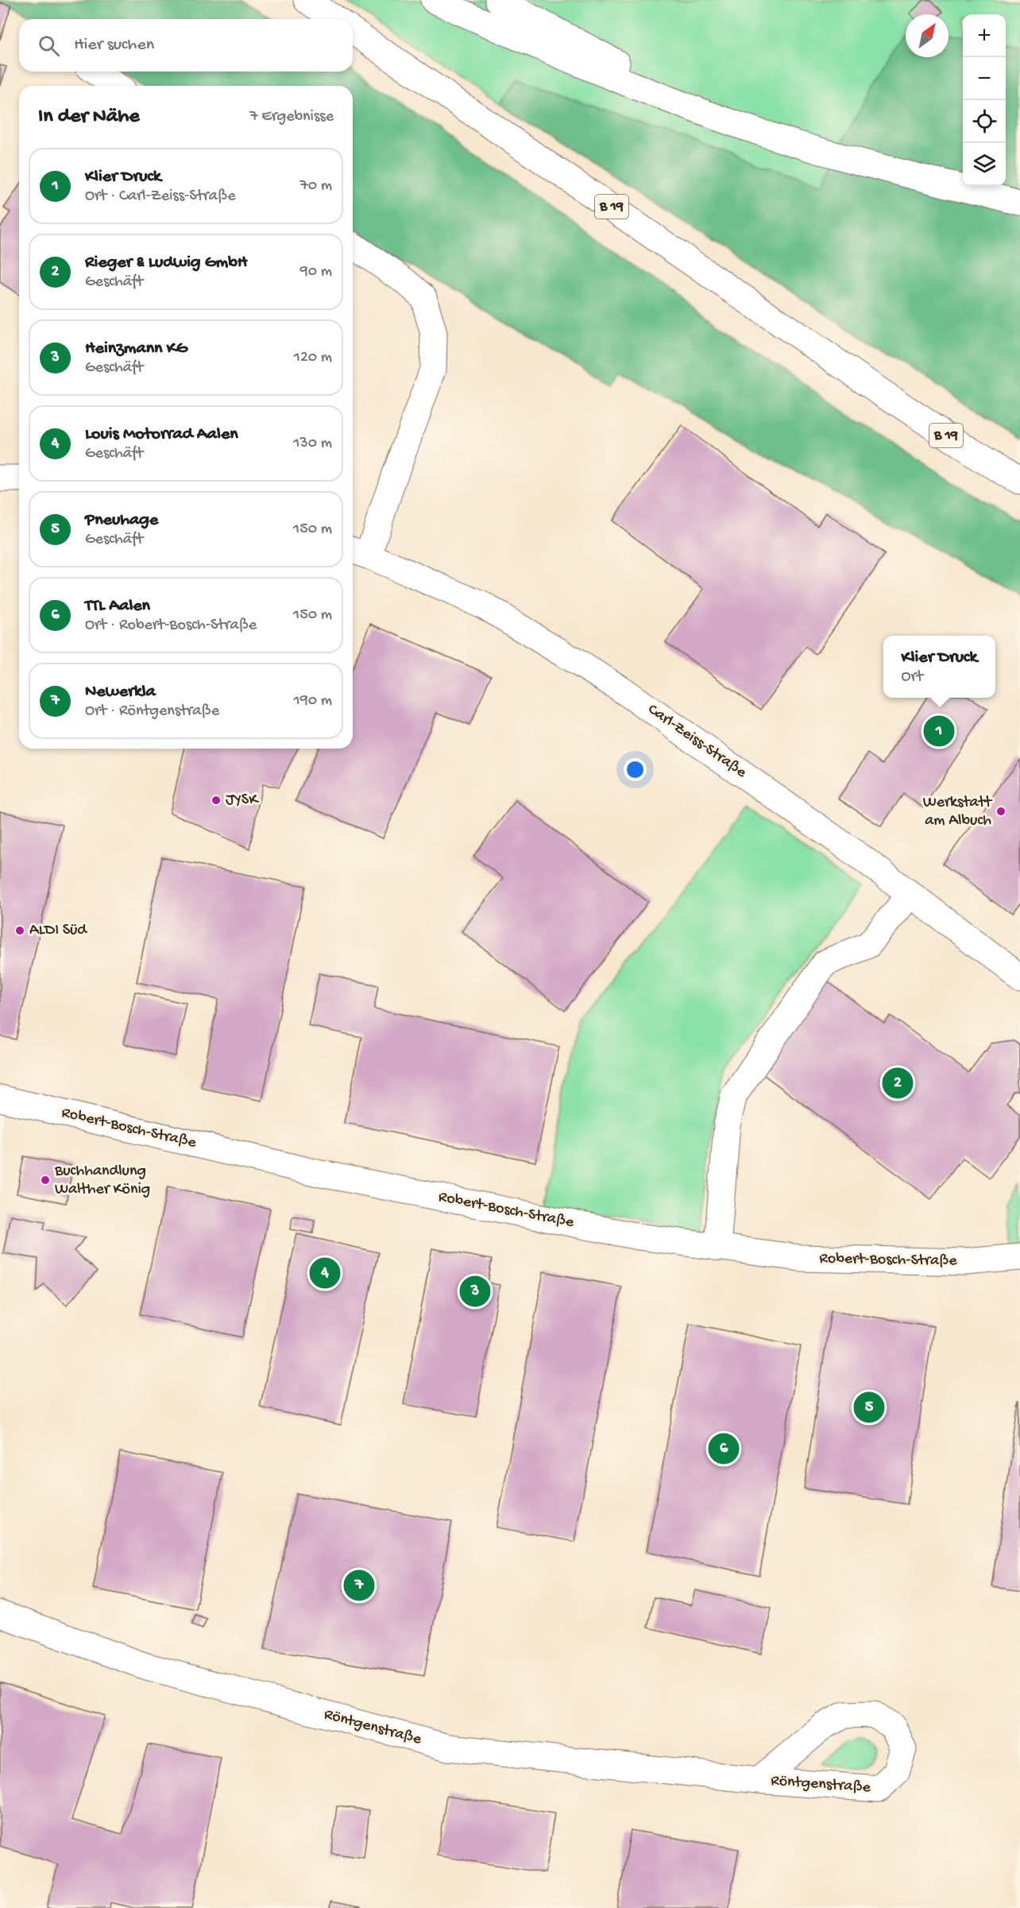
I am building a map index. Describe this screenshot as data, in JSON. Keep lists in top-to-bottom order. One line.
{"streets":{"main road":["B 19","Carl-Zeiss-Straße","Robert-Bosch-Straße","Röntgenstraße"]},"places":["JYSK","Werkstatt am Albuch","ALDI Süd","Buchhandlung Walther König"],"north":"top right","page":{"map_buttons":["+","−"],"search":"Hier suchen","heading":["In der Nähe","7 Ergebnisse"],"list":[{"mark":"1","name":"Klier Druck","note":"Ort · Carl-Zeiss-Straße","value":"70 m"},{"mark":"2","name":"Rieger & Ludwig GmbH","note":"Geschäft","value":"90 m"},{"mark":"3","name":"Heinzmann KG","note":"Geschäft","value":"120 m"},{"mark":"4","name":"Louis Motorrad Aalen","note":"Geschäft","value":"130 m"},{"mark":"5","name":"Pneuhage","note":"Geschäft","value":"150 m"},{"mark":"6","name":"TTL Aalen","note":"Ort · Robert-Bosch-Straße","value":"150 m"},{"mark":"7","name":"Newerkla","note":"Ort · Röntgenstraße","value":"190 m"}],"popup":["Klier Druck","Ort"],"pins":["1","2","4","3","5","6","7"]}}
